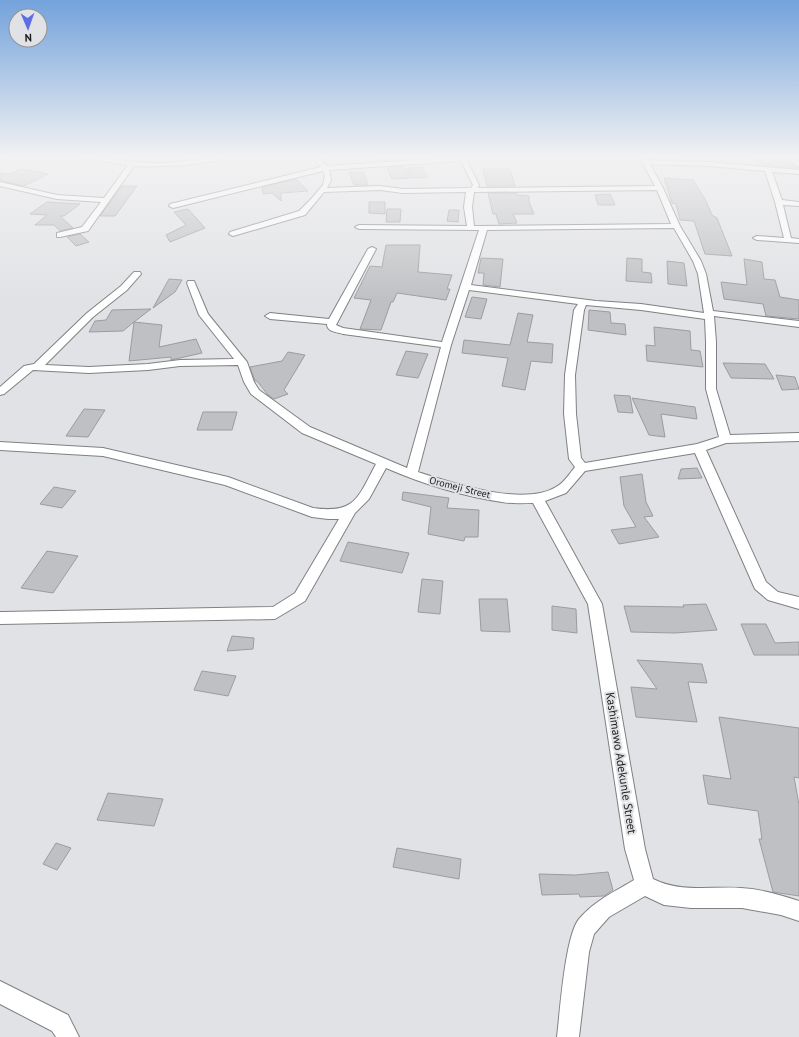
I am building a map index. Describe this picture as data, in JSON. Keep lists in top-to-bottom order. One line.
{"streets":{"street":["Oromeji Street","Kashimawo Adekunle Street"]},"crossings":[["Oromeji Street","Kashimawo Adekunle Street"]],"north":"bottom"}
